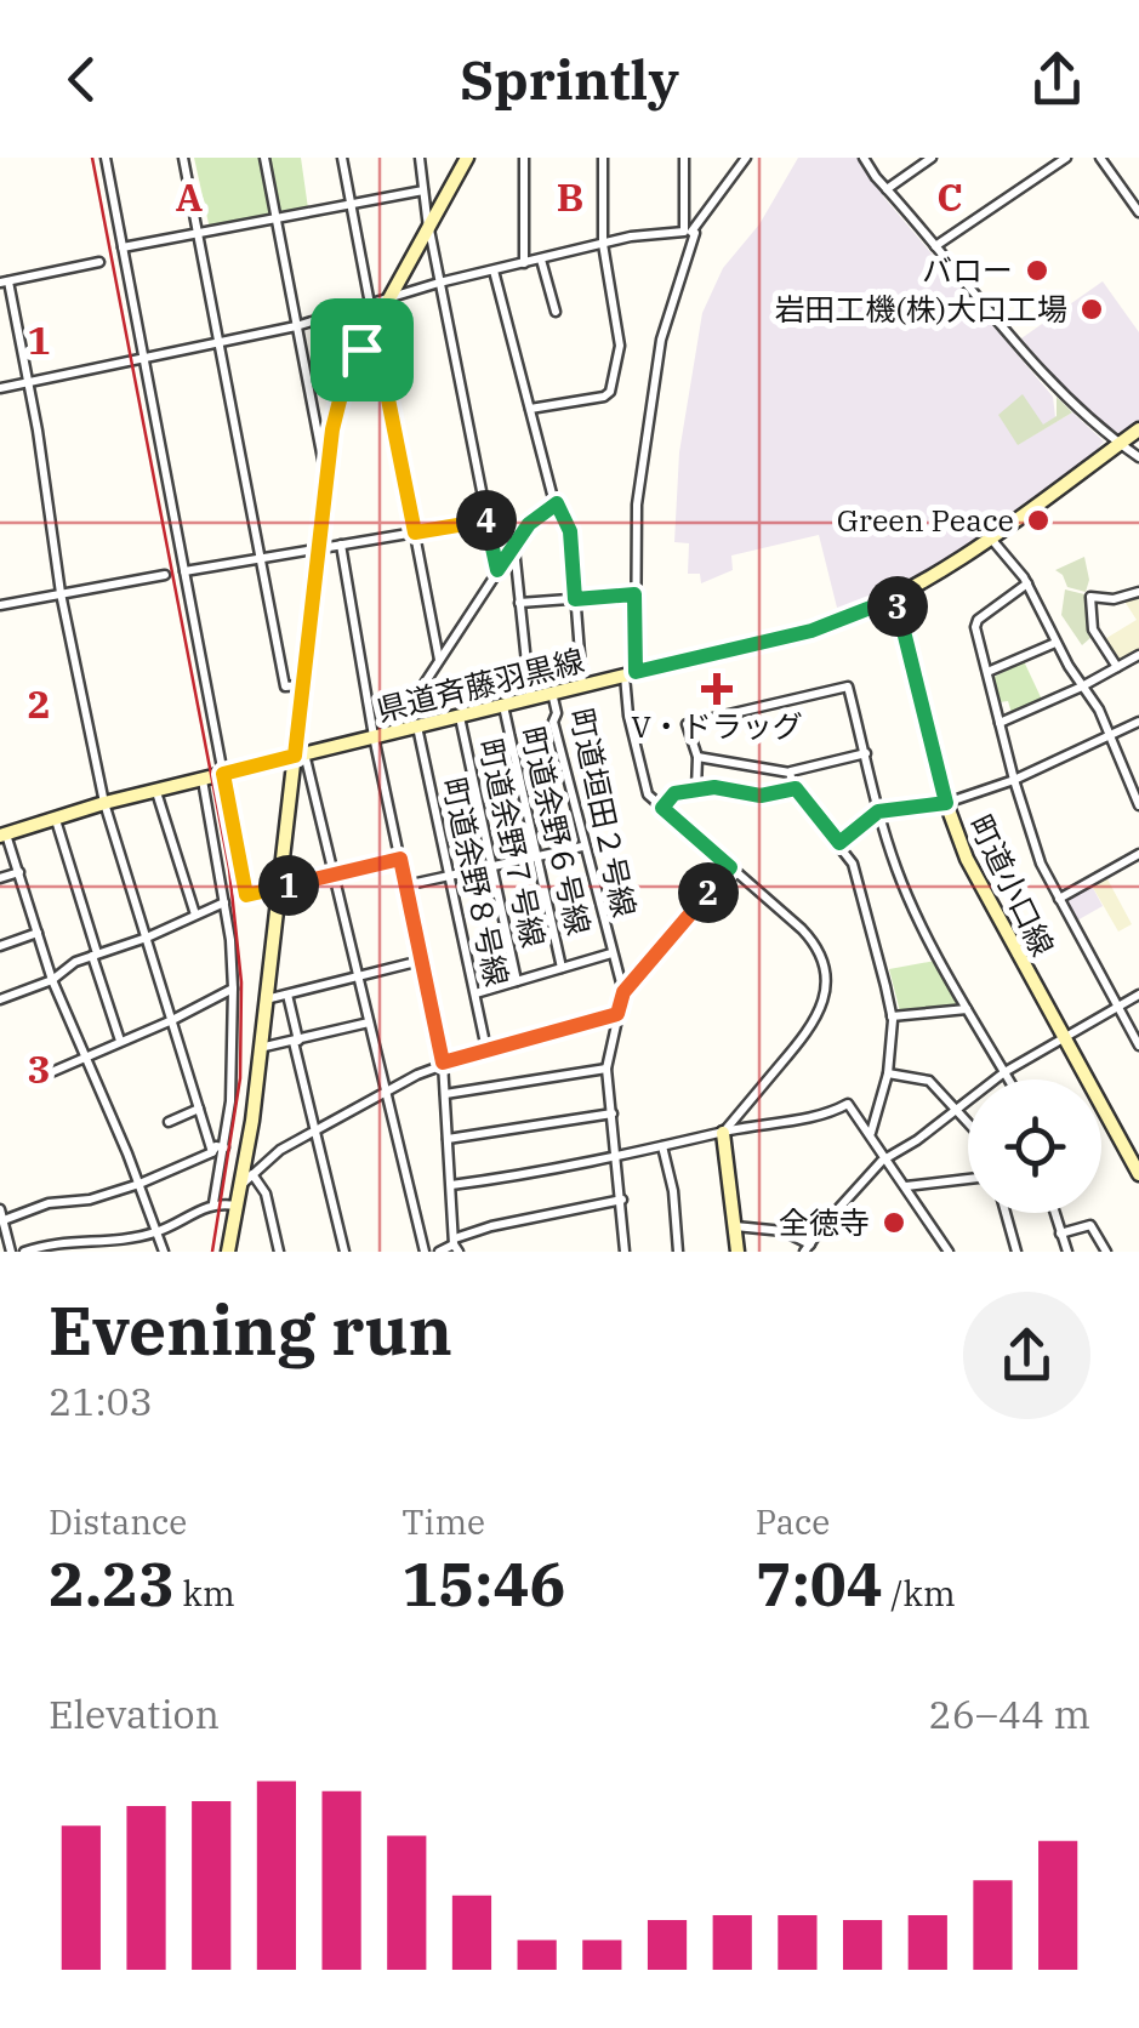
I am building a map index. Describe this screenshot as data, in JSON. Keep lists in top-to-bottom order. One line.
{"streets":{"street":["県道斉藤羽黒線","町道垣田２号線","町道余野６号線","町道余野７号線","町道余野８号線","町道小口線"]},"crossings":[["県道斉藤羽黒線","町道垣田２号線"],["県道斉藤羽黒線","町道余野６号線"],["県道斉藤羽黒線","町道余野７号線"],["県道斉藤羽黒線","町道余野８号線"],["県道斉藤羽黒線","町道小口線"]],"places":{"other":["バロー","岩田工機(株)大口工場","Green Peace","全徳寺"],"health":["V・ドラッグ"]},"page":{"header":"Sprintly","pins":["4","3","1","2"],"heading":["Evening run","21:03"],"stats":[["Distance","2.23 km"],["Time","15:46"],["Pace","7:04 /km"]],"chart":["Elevation","26–44 m"]},"grid":{"columns":["A","B","C"],"rows":["1","2","3"]}}
